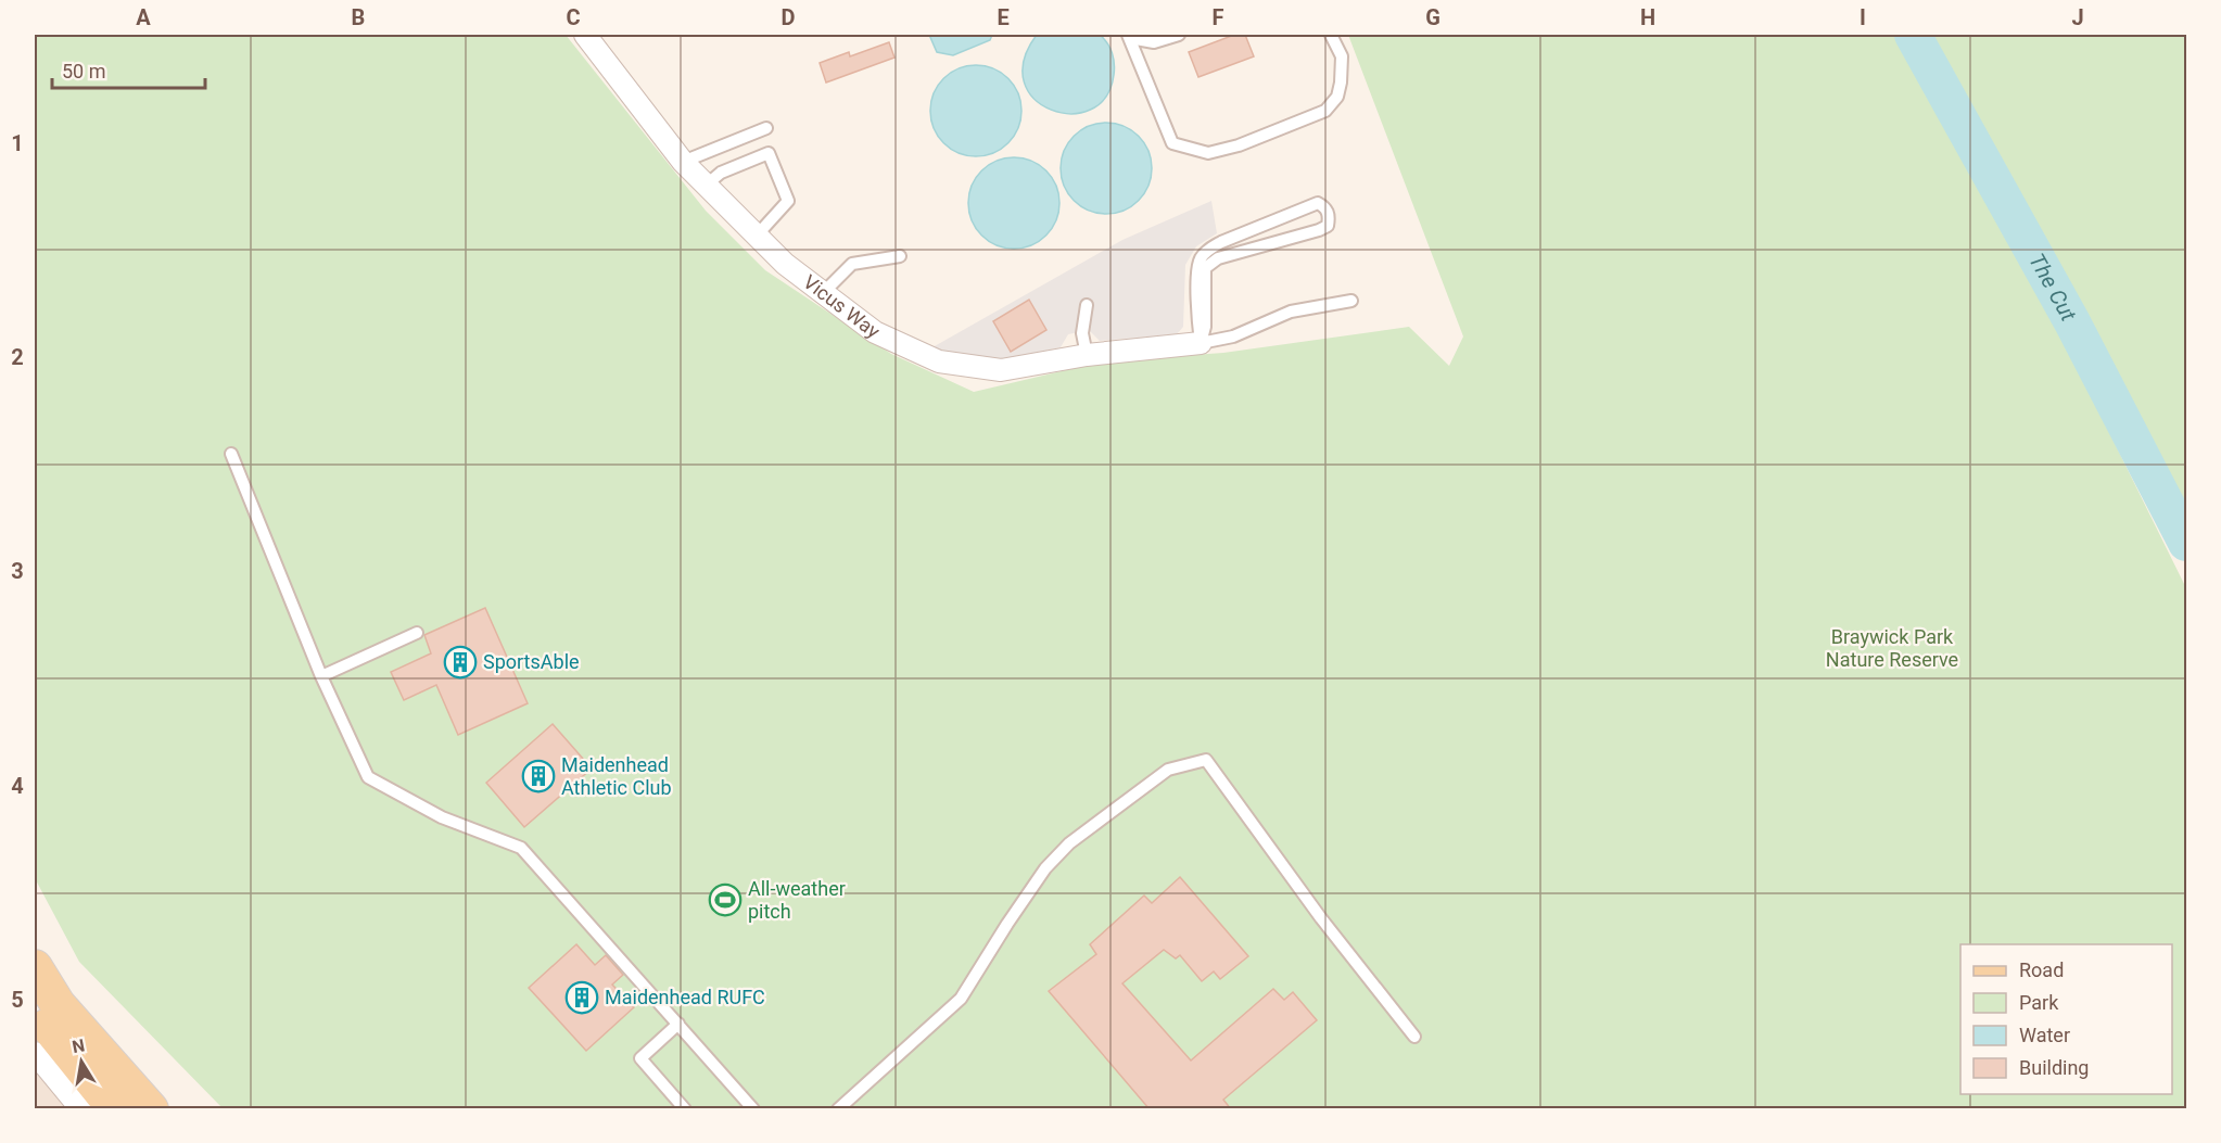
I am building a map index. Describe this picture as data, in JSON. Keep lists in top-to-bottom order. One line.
{"streets":{"street":["Vicus Way"]},"water":["The Cut"],"parks":["Braywick Park Nature Reserve"],"places":{"building":["SportsAble","Maidenhead Athletic Club","Maidenhead RUFC"],"sports":["All-weather pitch"]},"legend":["Road","Park","Water","Building"],"scale_bar":"50 m","north":"top","grid":{"columns":["A","B","C","D","E","F","G","H","I","J"],"rows":["1","2","3","4","5"]}}
